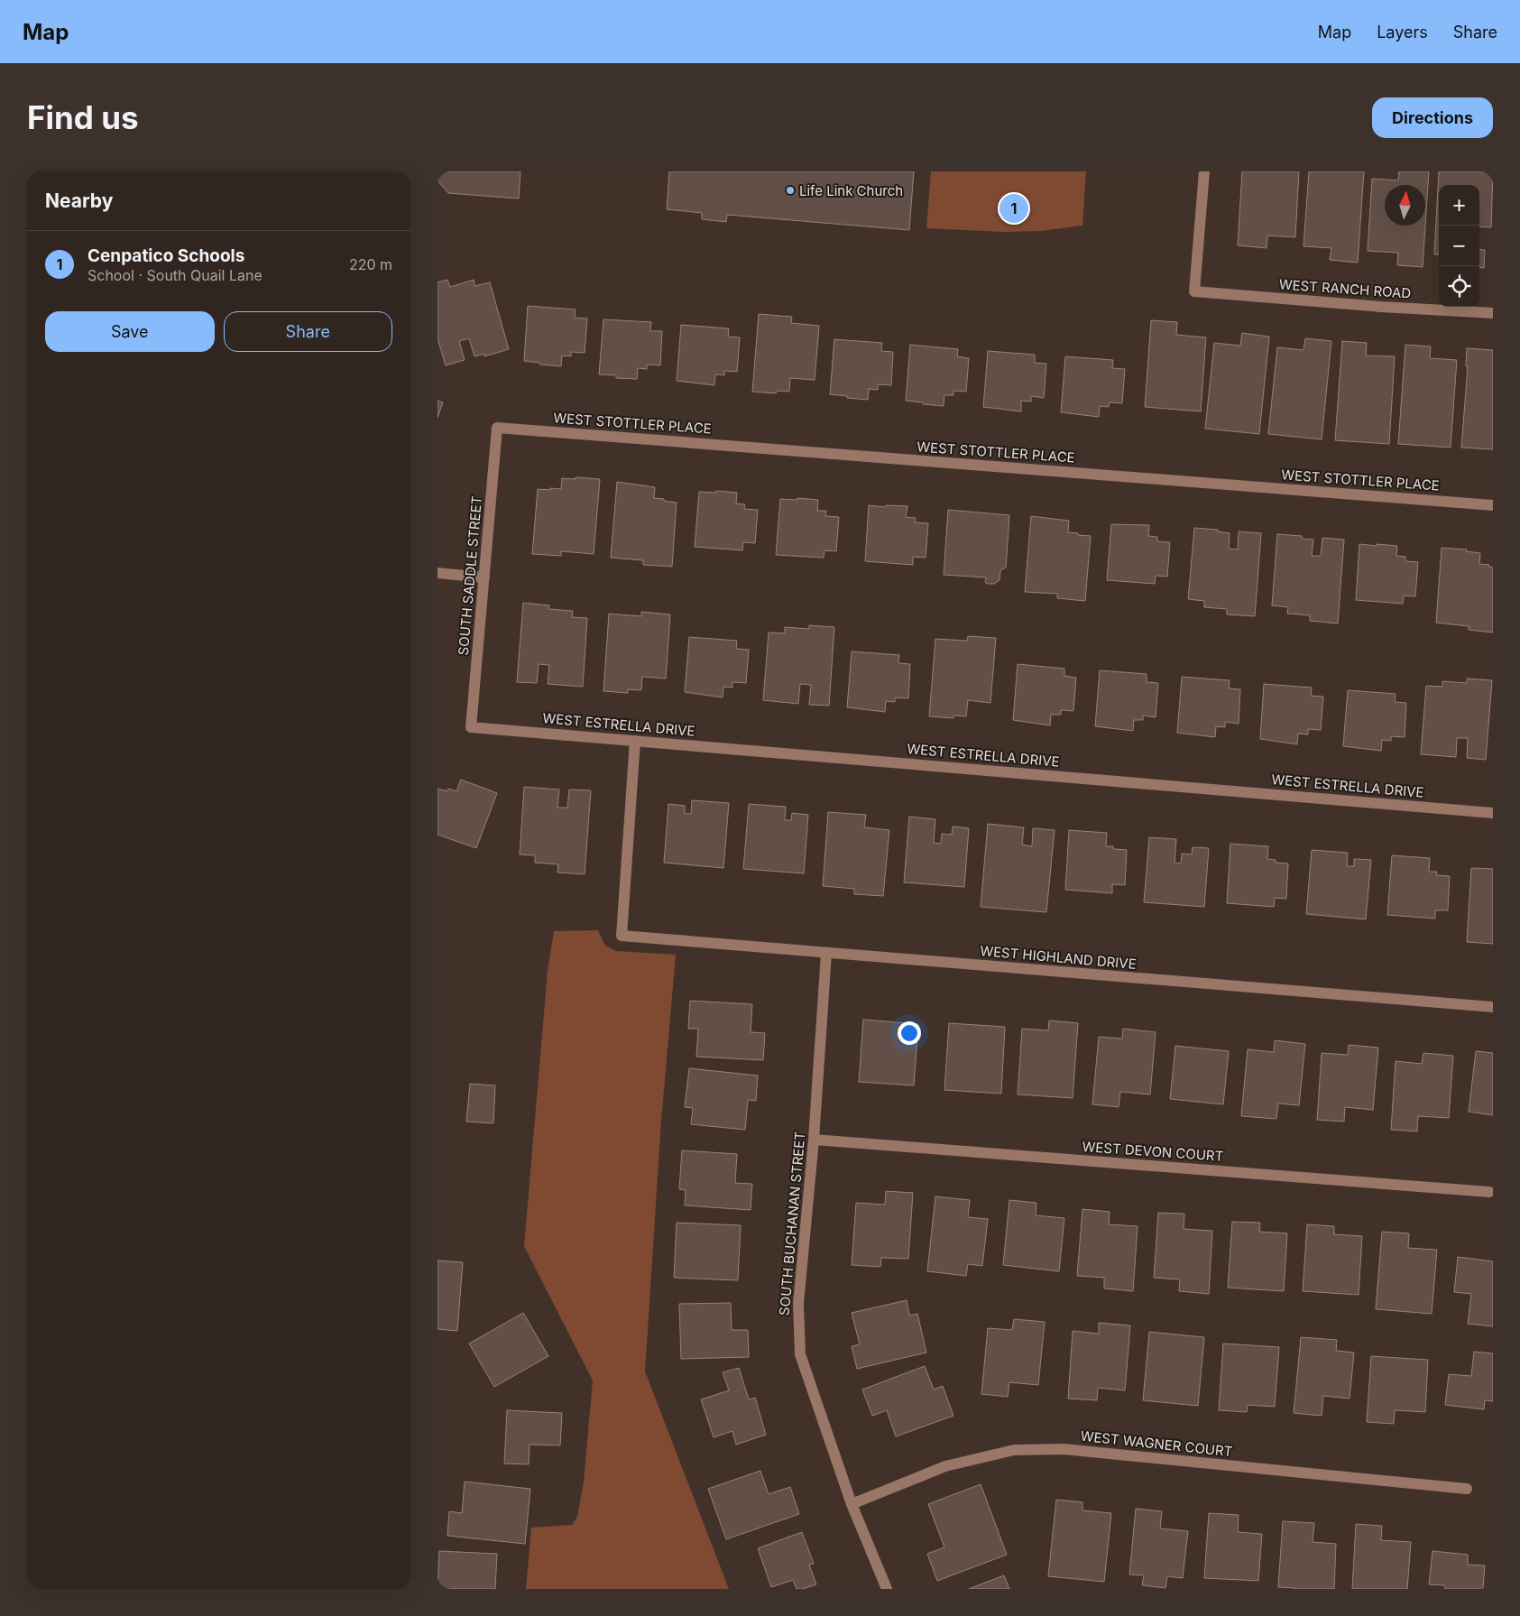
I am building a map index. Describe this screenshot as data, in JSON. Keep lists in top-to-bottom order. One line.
{"streets":{"street":["WEST RANCH ROAD","WEST STOTTLER PLACE","SOUTH SADDLE STREET","WEST ESTRELLA DRIVE","WEST HIGHLAND DRIVE","WEST DEVON COURT","SOUTH BUCHANAN STREET","WEST WAGNER COURT"]},"crossings":[["WEST STOTTLER PLACE","SOUTH SADDLE STREET"],["SOUTH SADDLE STREET","WEST ESTRELLA DRIVE"],["WEST ESTRELLA DRIVE","WEST HIGHLAND DRIVE"],["WEST HIGHLAND DRIVE","SOUTH BUCHANAN STREET"],["WEST DEVON COURT","SOUTH BUCHANAN STREET"],["SOUTH BUCHANAN STREET","WEST WAGNER COURT"]],"places":["Life Link Church"],"north":"top","page":{"header":"Map","nav":["Map","Layers","Share"],"buttons":["Directions",["Save","Share"]],"title":"Find us","heading":"Nearby","map_buttons":["+","−"],"pins":"1","list":[{"mark":"1","name":"Cenpatico Schools","note":"School · South Quail Lane","value":"220 m"}]}}
